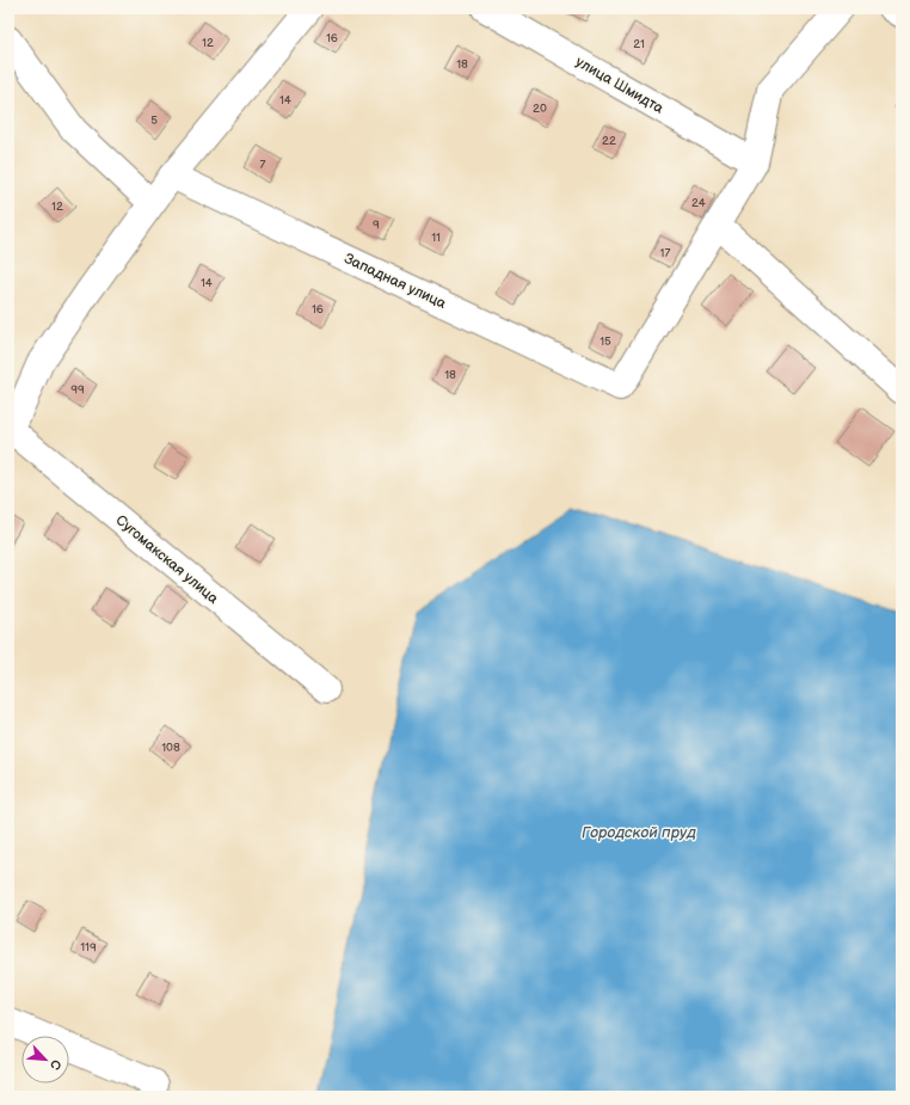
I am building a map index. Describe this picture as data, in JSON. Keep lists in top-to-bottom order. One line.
{"streets":{"street":["улица Шмидта","Западная улица","Сугомакская улица"]},"water":["Городской пруд"],"house_numbers":["16","12","21","18","14","20","5","22","7","24","12","9","11","17","14","16","15","18","99","108","119"],"north":"bottom right"}
